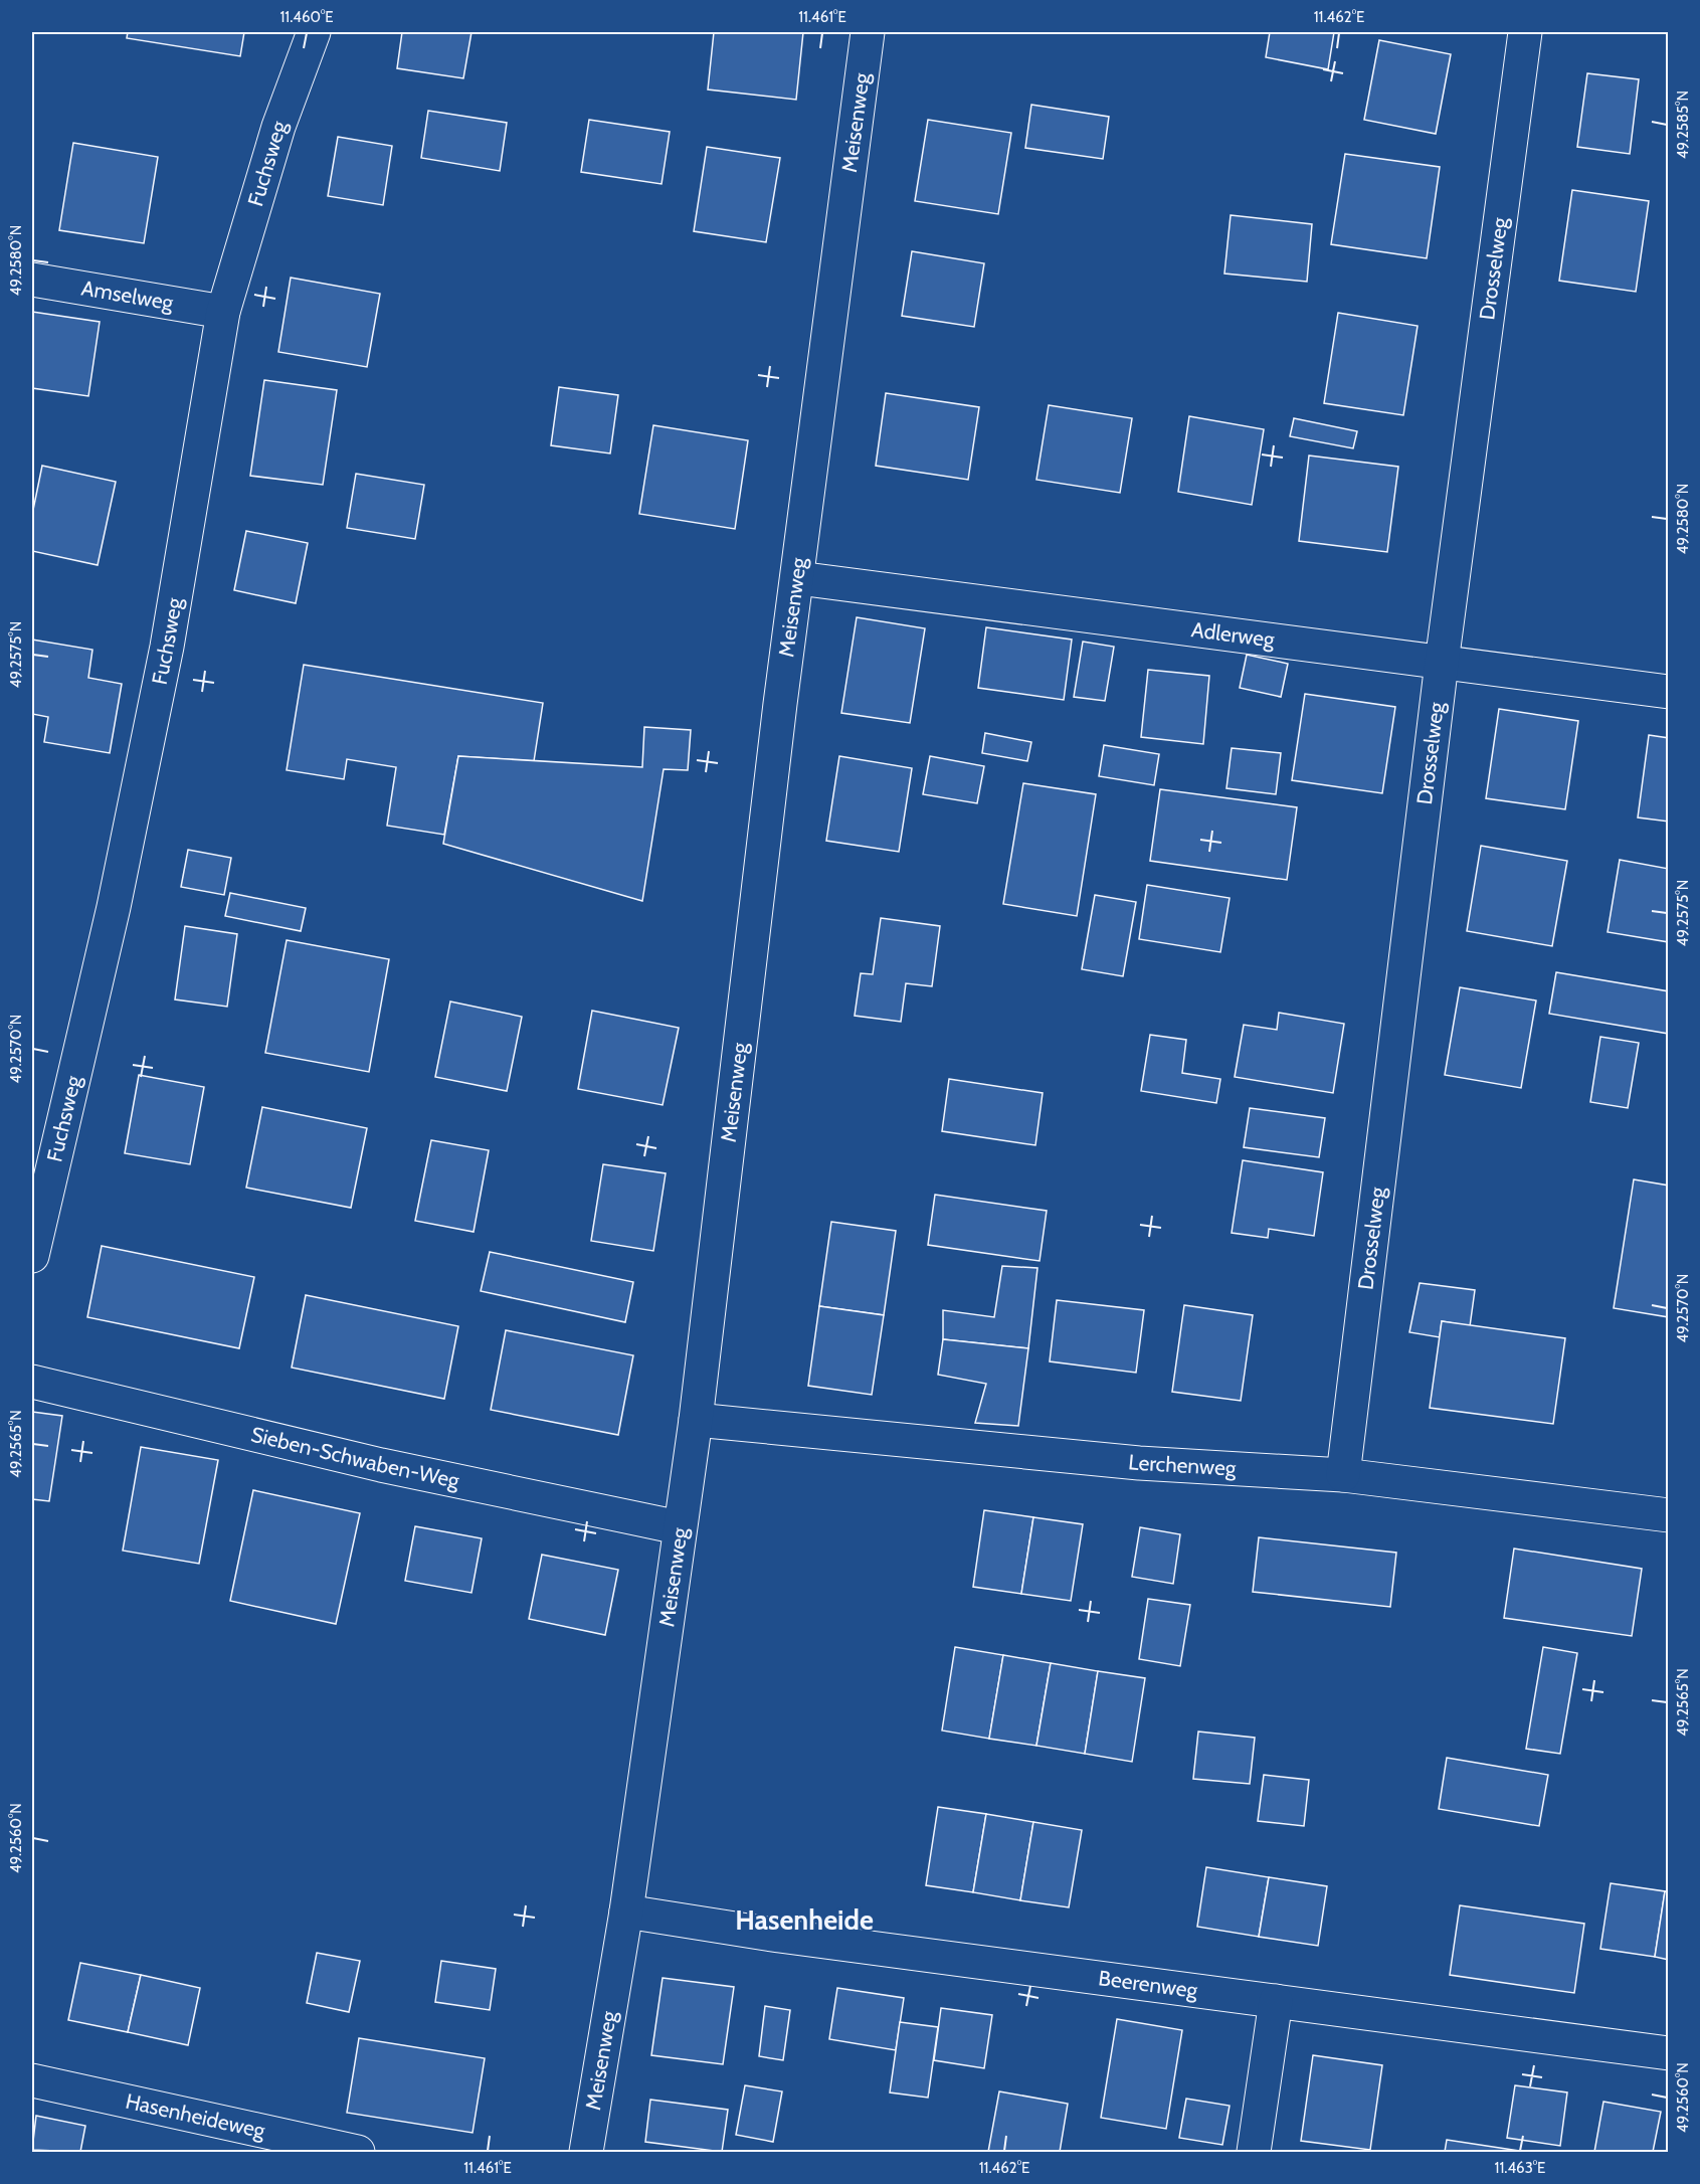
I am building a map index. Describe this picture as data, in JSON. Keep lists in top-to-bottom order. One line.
{"streets":{"street":["Meisenweg","Fuchsweg","Drosselweg","Amselweg","Adlerweg","Sieben-Schwaben-Weg","Lerchenweg","Beerenweg","Hasenheideweg"]},"crossings":[["Meisenweg","Adlerweg"],["Meisenweg","Sieben-Schwaben-Weg"],["Meisenweg","Lerchenweg"],["Meisenweg","Beerenweg"],["Fuchsweg","Amselweg"],["Drosselweg","Adlerweg"],["Drosselweg","Lerchenweg"]],"districts":["Hasenheide"],"coordinates":["11.460°E","11.461°E","11.462°E","49.2585°N","49.2580°N","49.2575°N","49.2570°N","49.2565°N","49.2560°N","11.463°E"]}
